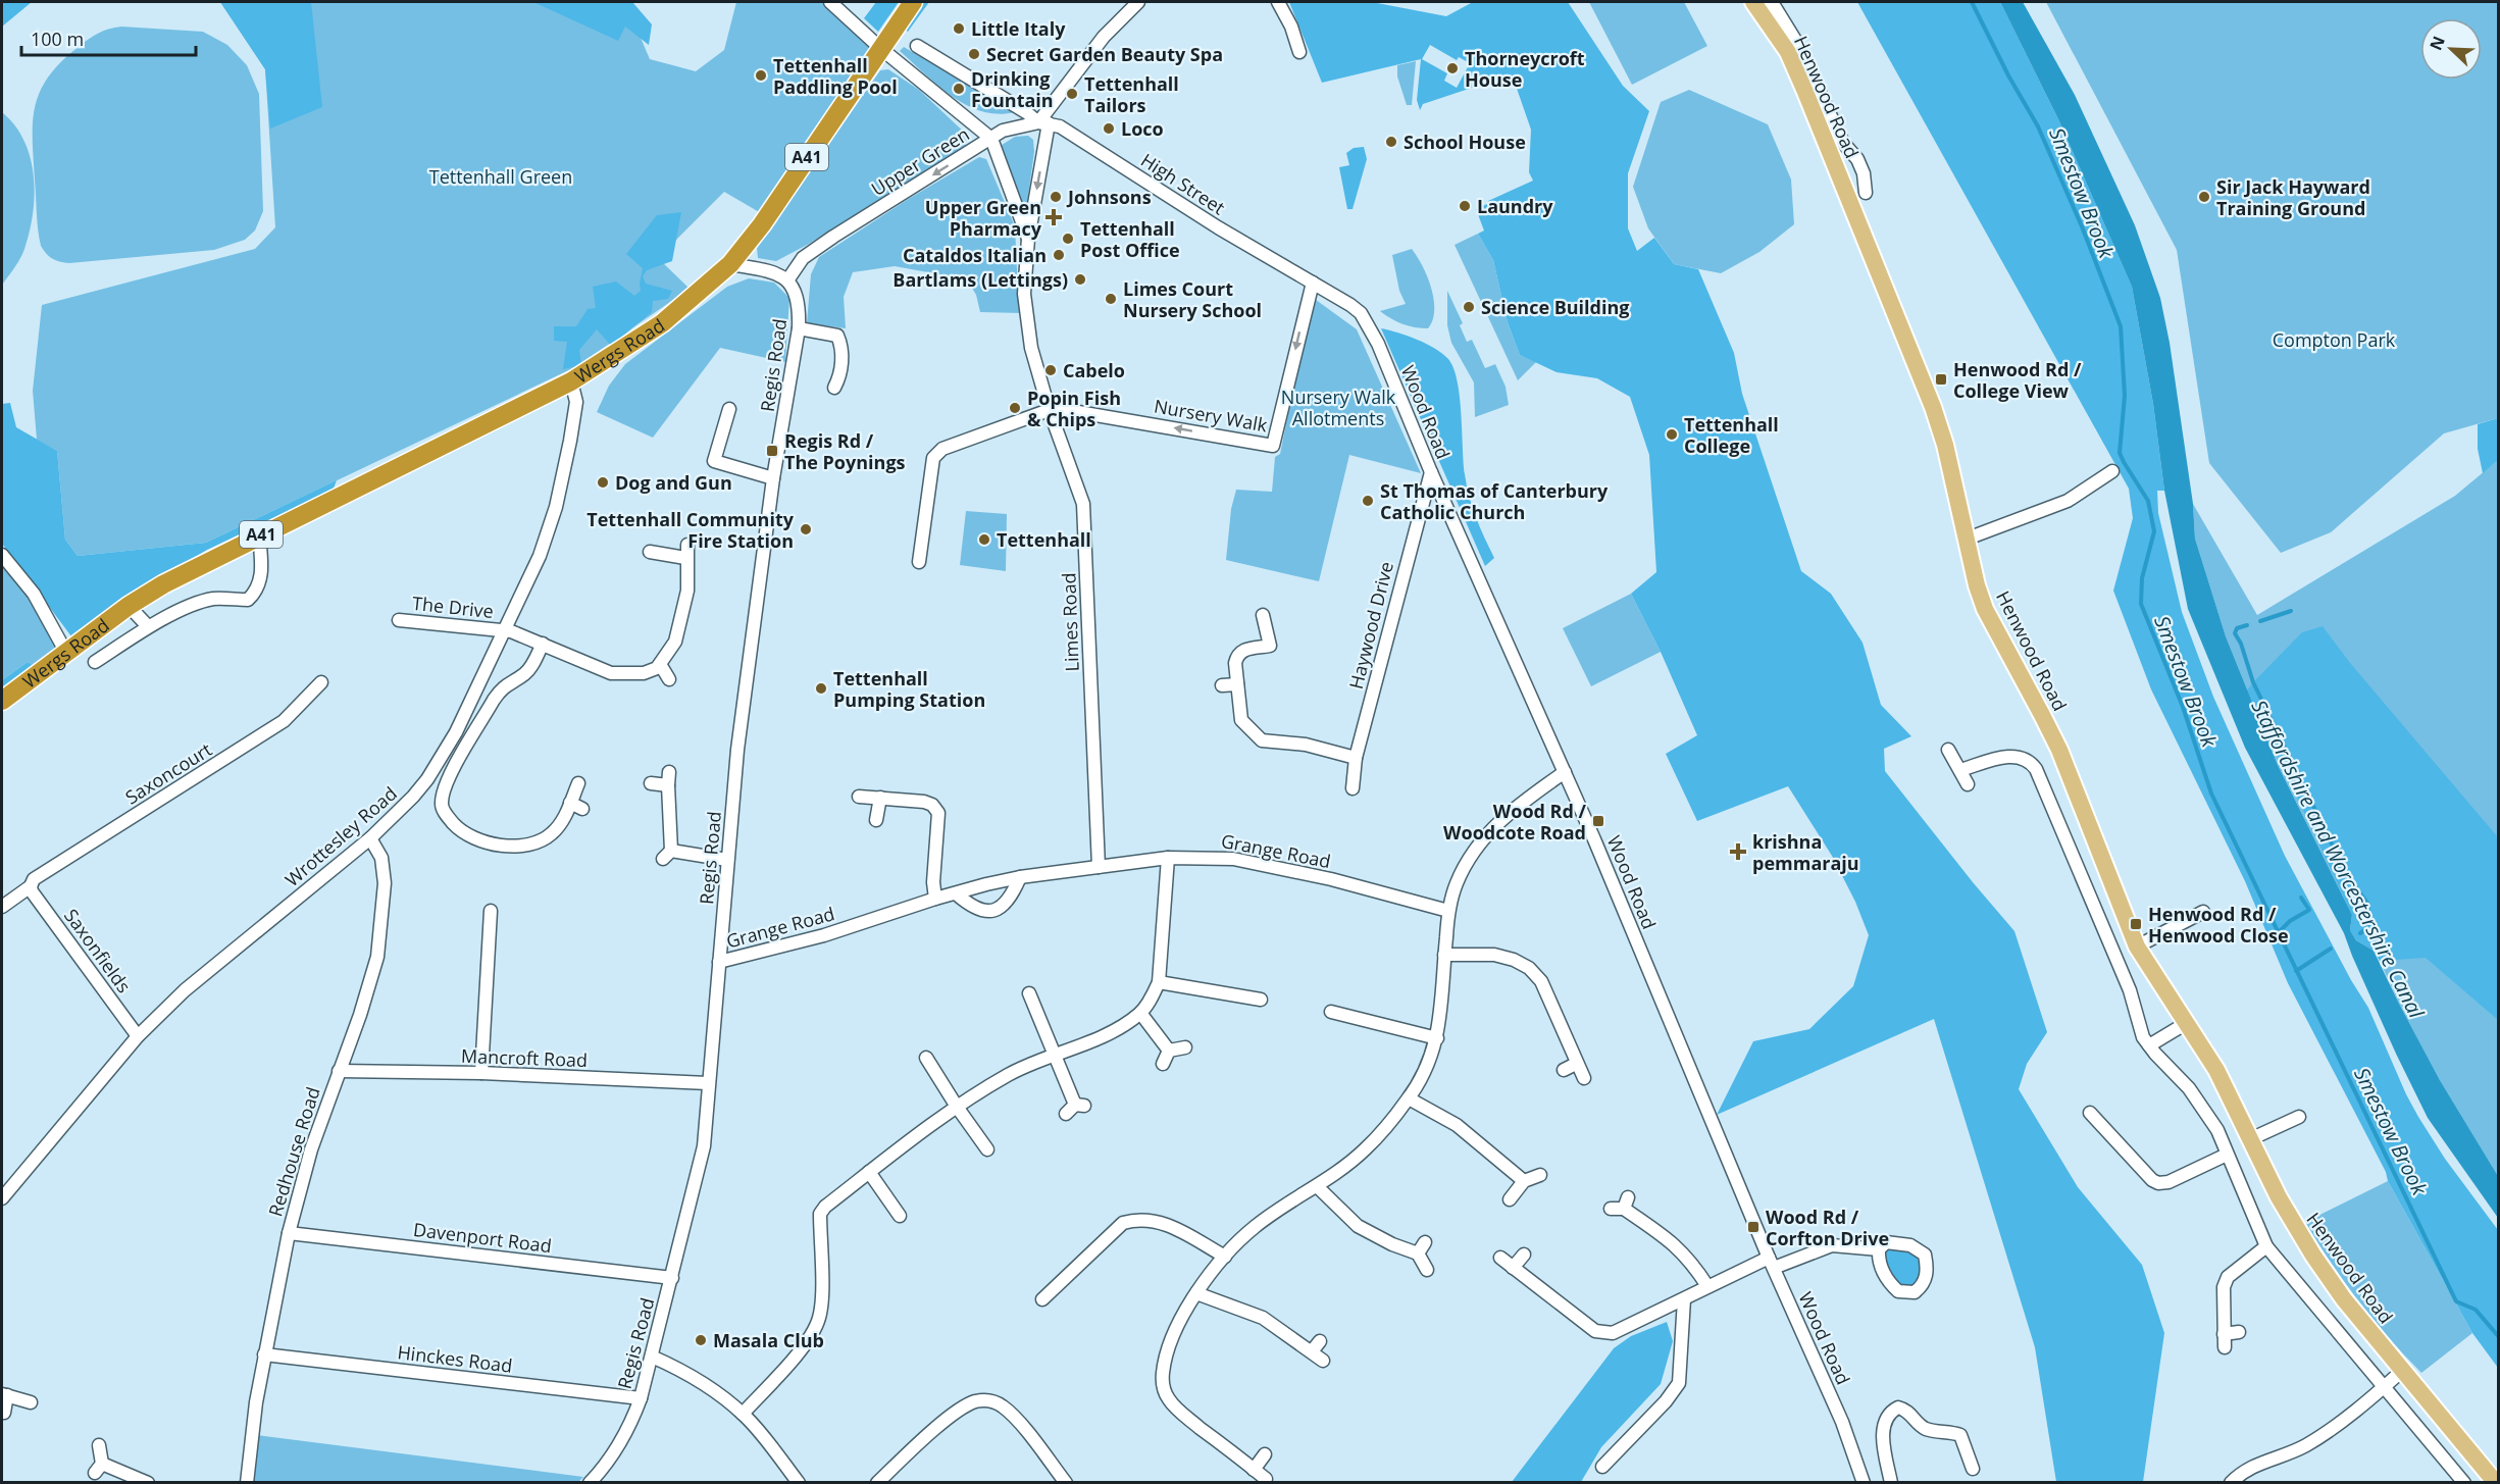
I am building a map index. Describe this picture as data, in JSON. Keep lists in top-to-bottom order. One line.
{"streets":{"highway":["A41","Wergs Road"],"main road":["Henwood Road"],"street":["Upper Green","High Street","Regis Road","Wood Road","Nursery Walk","The Drive","Limes Road","Haywood Drive","Saxoncourt","Wrottesley Road","Grange Road","Saxonfields","Mancroft Road","Redhouse Road","Davenport Road","Hinckes Road"]},"crossings":[["A41","Upper Green"],["A41","Wergs Road"],["Upper Green","Wergs Road"],["Upper Green","Regis Road"],["Upper Green","Limes Road"],["High Street","Wood Road"],["High Street","Nursery Walk"],["High Street","Limes Road"],["Wergs Road","Wrottesley Road"],["Regis Road","Grange Road"],["Regis Road","Mancroft Road"],["Regis Road","Davenport Road"],["Regis Road","Hinckes Road"],["Wood Road","Haywood Drive"],["Nursery Walk","Limes Road"],["The Drive","Wrottesley Road"],["Limes Road","Grange Road"],["Saxoncourt","Saxonfields"],["Wrottesley Road","Saxonfields"],["Wrottesley Road","Redhouse Road"],["Mancroft Road","Redhouse Road"],["Redhouse Road","Davenport Road"],["Redhouse Road","Hinckes Road"]],"one_way":["Upper Green"],"water":["Smestow Brook","Staffordshire and Worcestershire Canal"],"parks":["Tettenhall Green","Compton Park","Nursery Walk Allotments"],"places":{"other":["Little Italy","Secret Garden Beauty Spa","Thorneycroft House","Tettenhall Paddling Pool","Drinking Fountain","Tettenhall Tailors","Loco","School House","Johnsons","Sir Jack Hayward Training Ground","Laundry","Tettenhall Post Office","Cataldos Italian","Bartlams (Lettings)","Limes Court Nursery School","Science Building","Cabelo","Popin Fish & Chips","Tettenhall College","Dog and Gun","St Thomas of Canterbury Catholic Church","Tettenhall Community Fire Station","Tettenhall","Tettenhall Pumping Station","Masala Club"],"health":["Upper Green Pharmacy","krishna pemmaraju"],"transit":["Henwood Rd / College View","Regis Rd / The Poynings","Wood Rd / Woodcote Road","Henwood Rd / Henwood Close","Wood Rd / Corfton Drive"]},"scale_bar":"100 m","north":"top left"}
